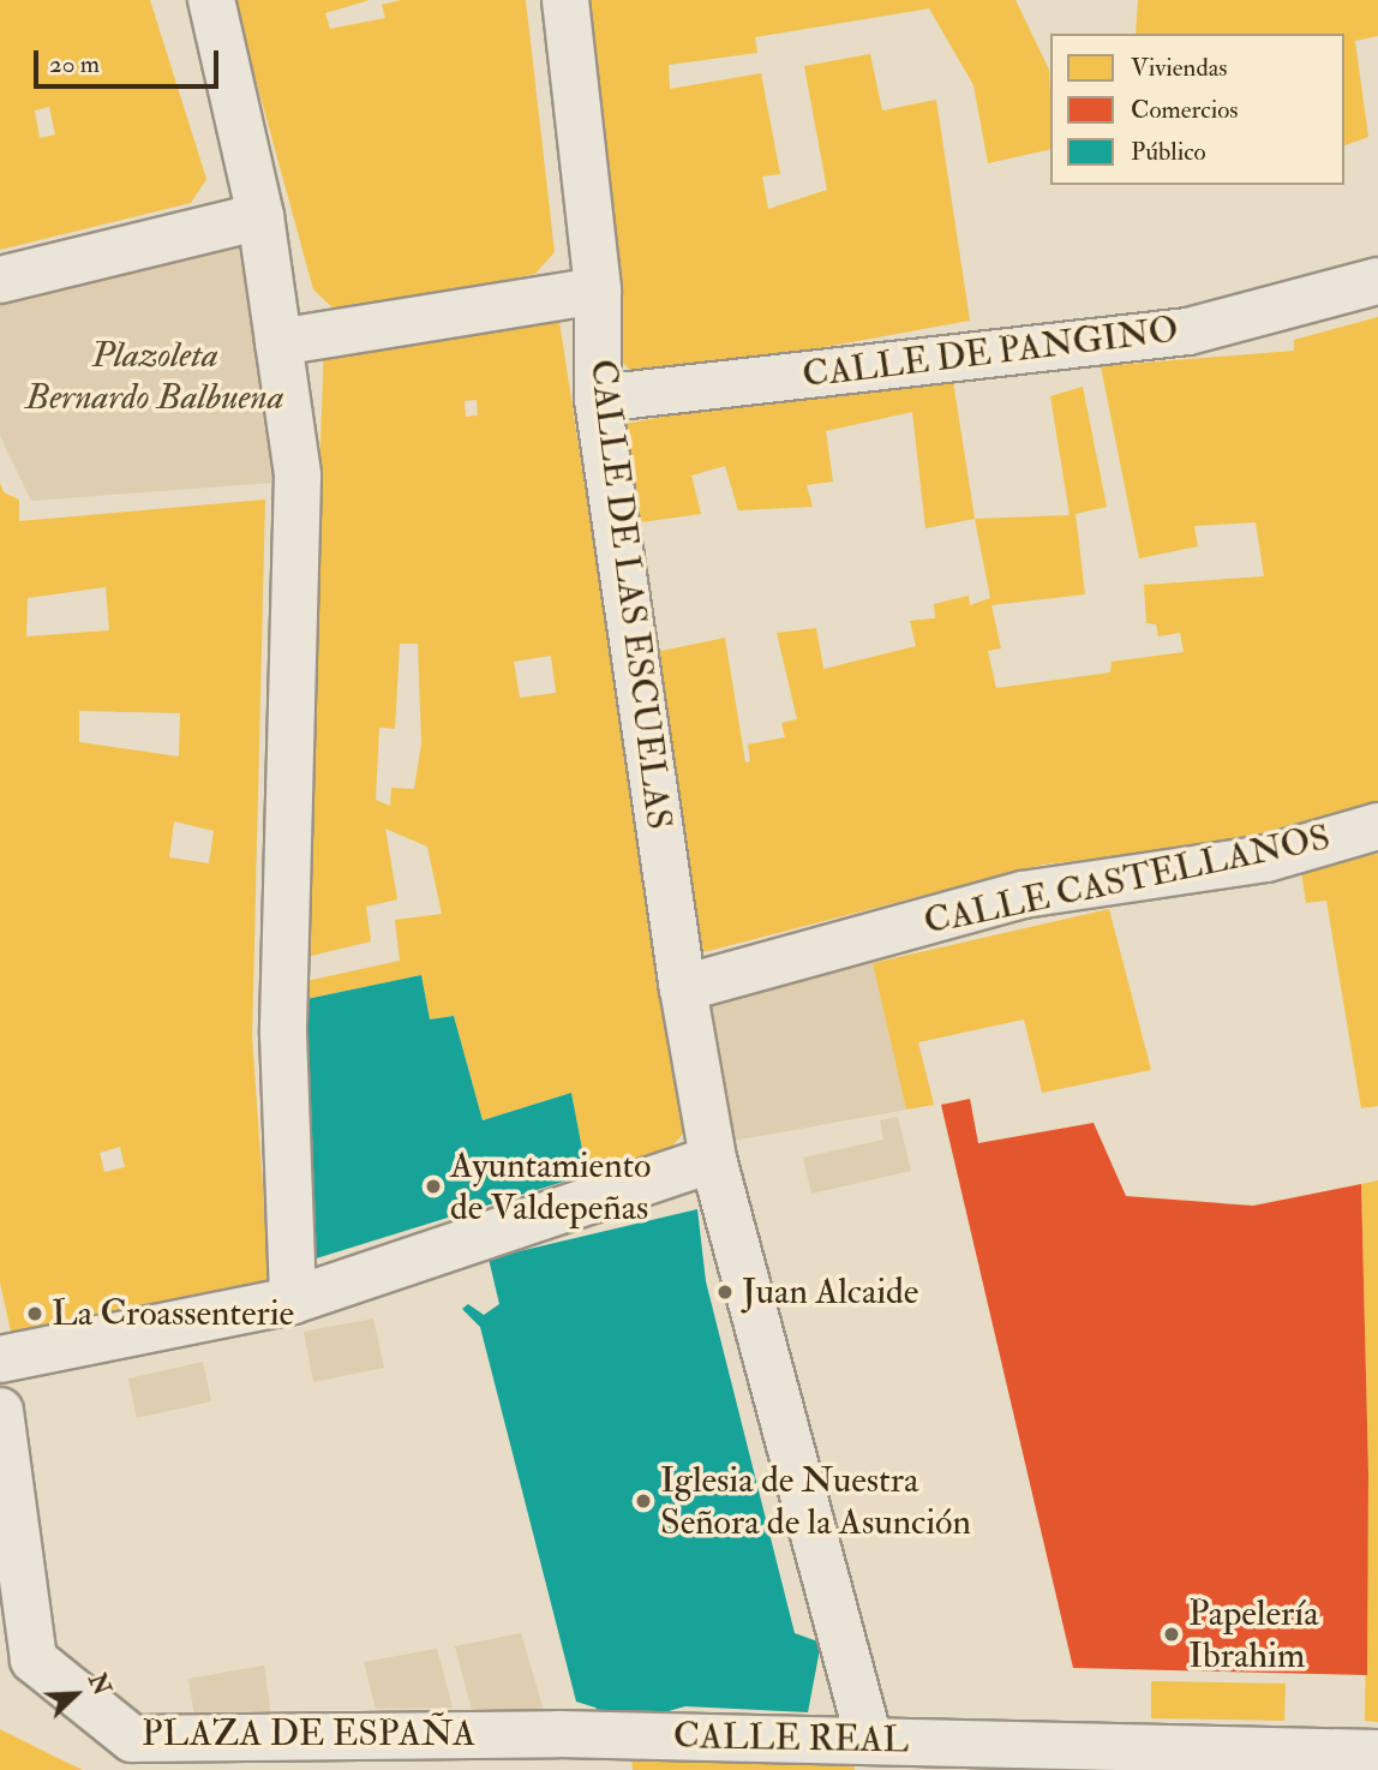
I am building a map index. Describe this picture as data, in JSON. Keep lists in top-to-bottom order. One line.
{"streets":{"street":["CALLE DE PANGINO","CALLE DE LAS ESCUELAS","CALLE CASTELLANOS","PLAZA DE ESPAÑA","CALLE REAL"]},"crossings":[["CALLE DE PANGINO","CALLE DE LAS ESCUELAS"],["CALLE DE LAS ESCUELAS","CALLE CASTELLANOS"],["PLAZA DE ESPAÑA","CALLE REAL"]],"parks":["Plazoleta Bernardo Balbuena"],"places":["Ayuntamiento de Valdepeñas","Juan Alcaide","La Croassenterie","Iglesia de Nuestra Señora de la Asunción","Papelería Ibrahim"],"legend":["Viviendas","Comercios","Público"],"scale_bar":"20 m","north":"top right"}
